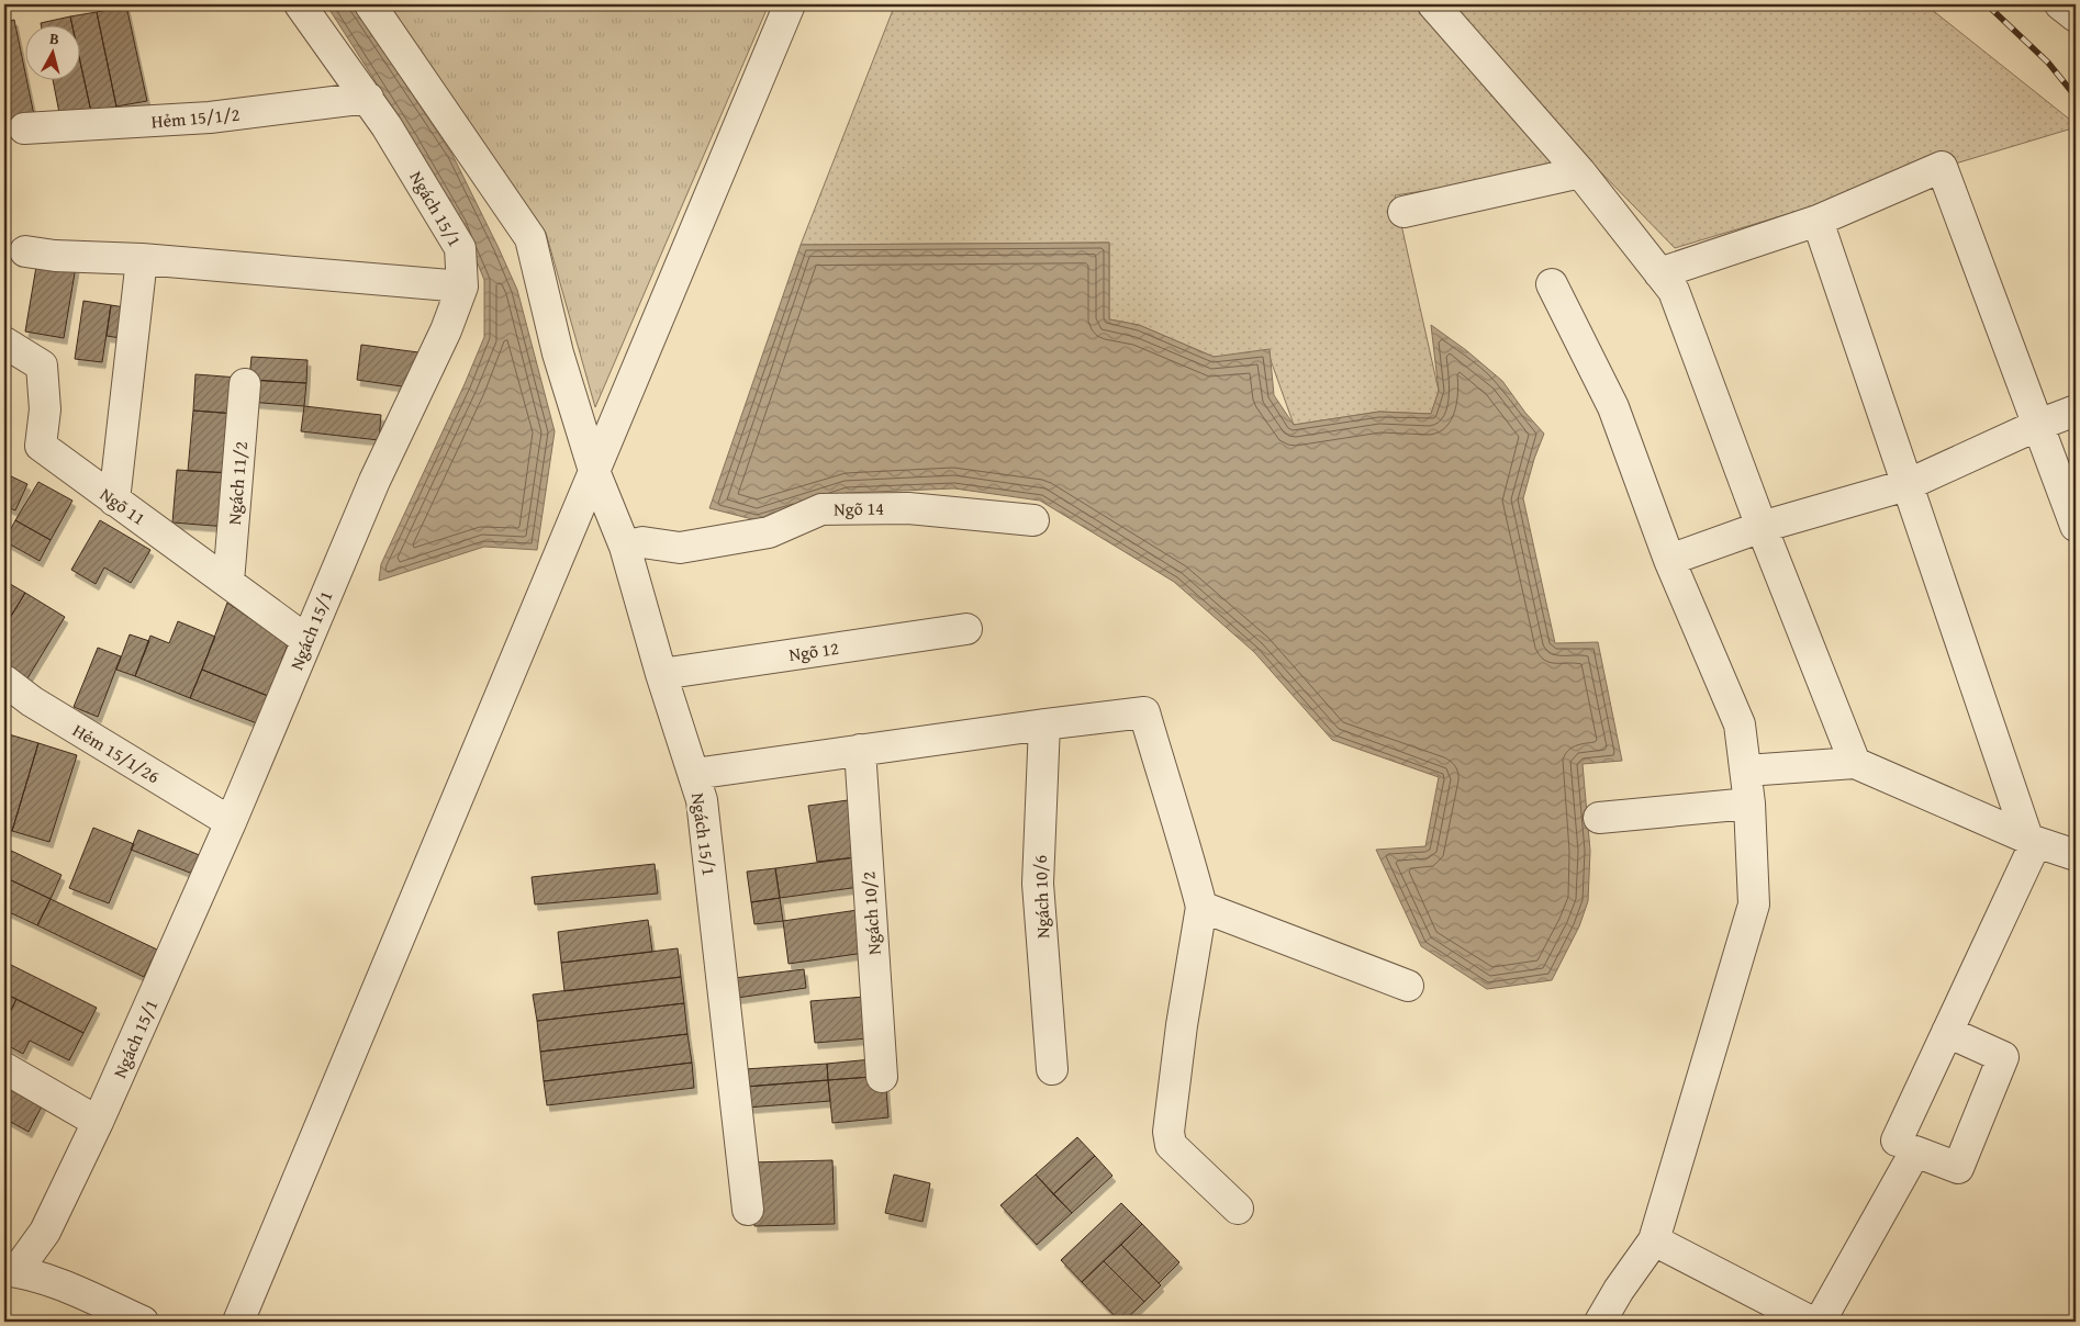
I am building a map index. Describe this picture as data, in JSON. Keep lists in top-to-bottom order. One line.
{"streets":{"street":["Hẻm 15/1/2","Ngách 15/1","Ngách 11/2","Ngõ 11","Ngõ 14","Ngõ 12","Hẻm 15/1/26","Ngách 10/6","Ngách 10/2"]},"crossings":[["Hẻm 15/1/2","Ngách 15/1"],["Ngách 15/1","Ngõ 11"],["Ngách 15/1","Ngõ 14"],["Ngách 15/1","Ngõ 12"],["Ngách 15/1","Hẻm 15/1/26"],["Ngách 11/2","Ngõ 11"]],"north":"top"}
